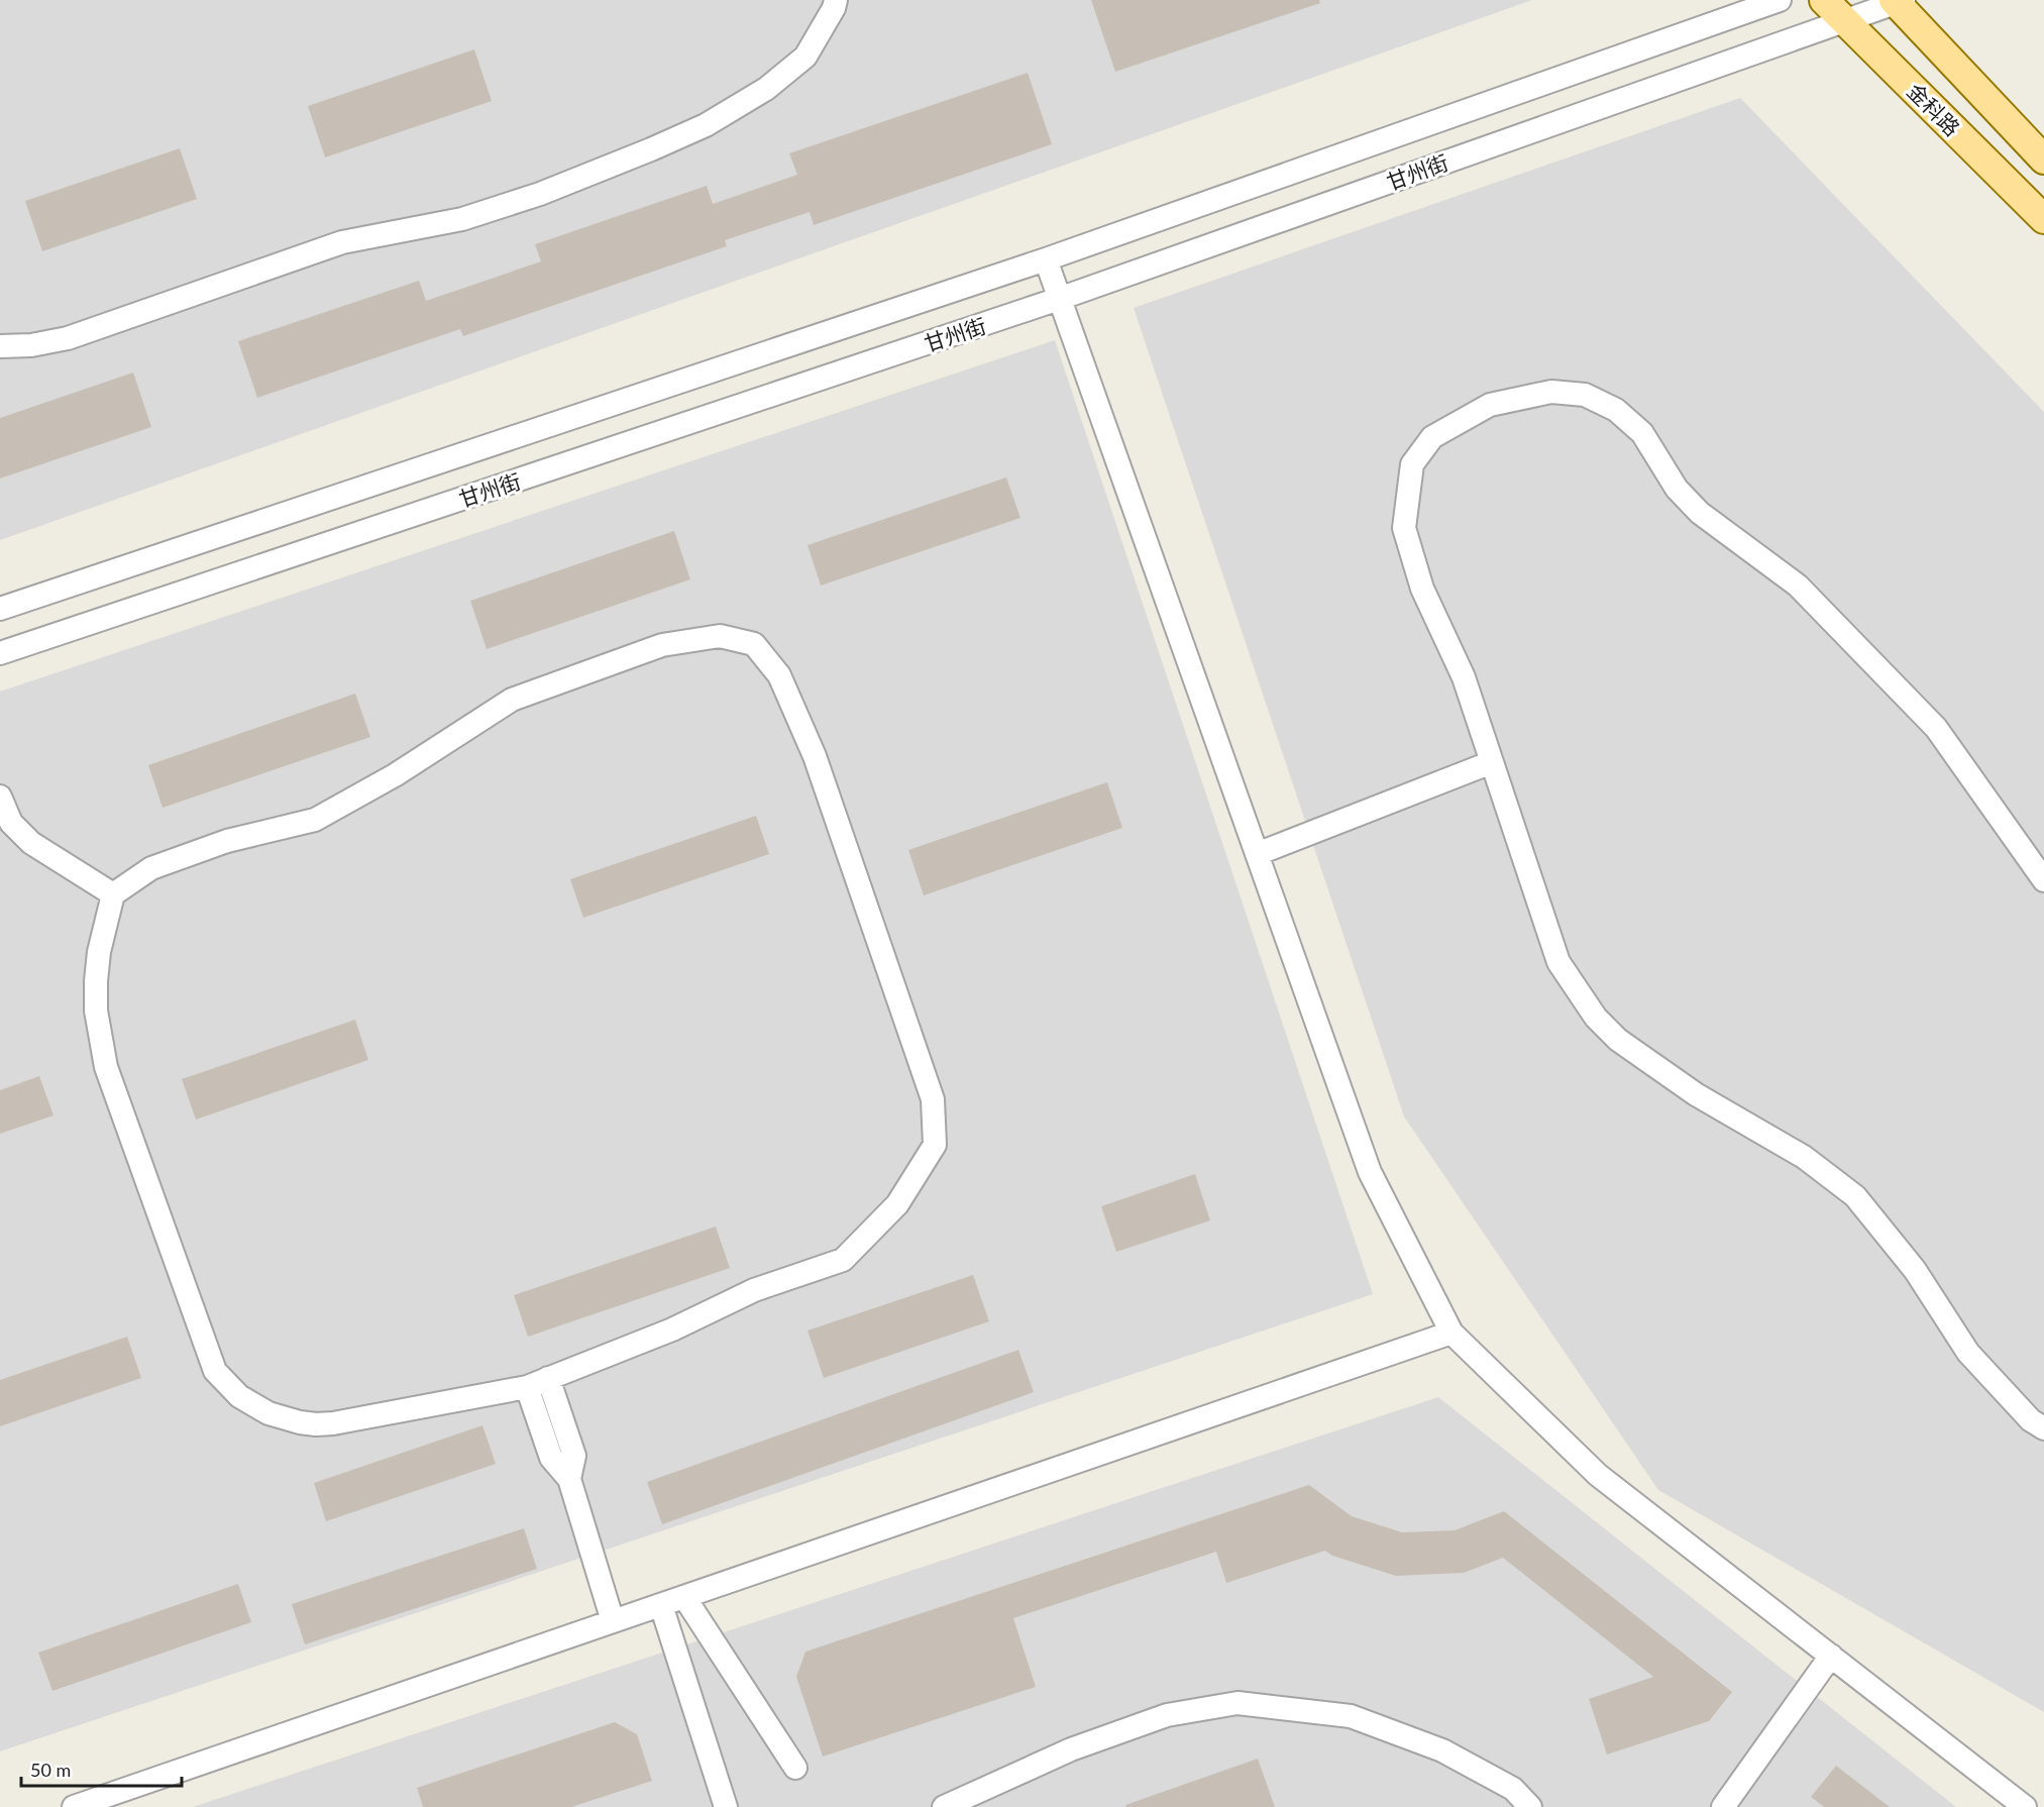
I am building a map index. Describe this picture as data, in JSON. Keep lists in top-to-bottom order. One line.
{"streets":{"main road":["金科路"],"street":["甘州街"]},"crossings":[["金科路","甘州街"]],"scale_bar":"50 m"}
